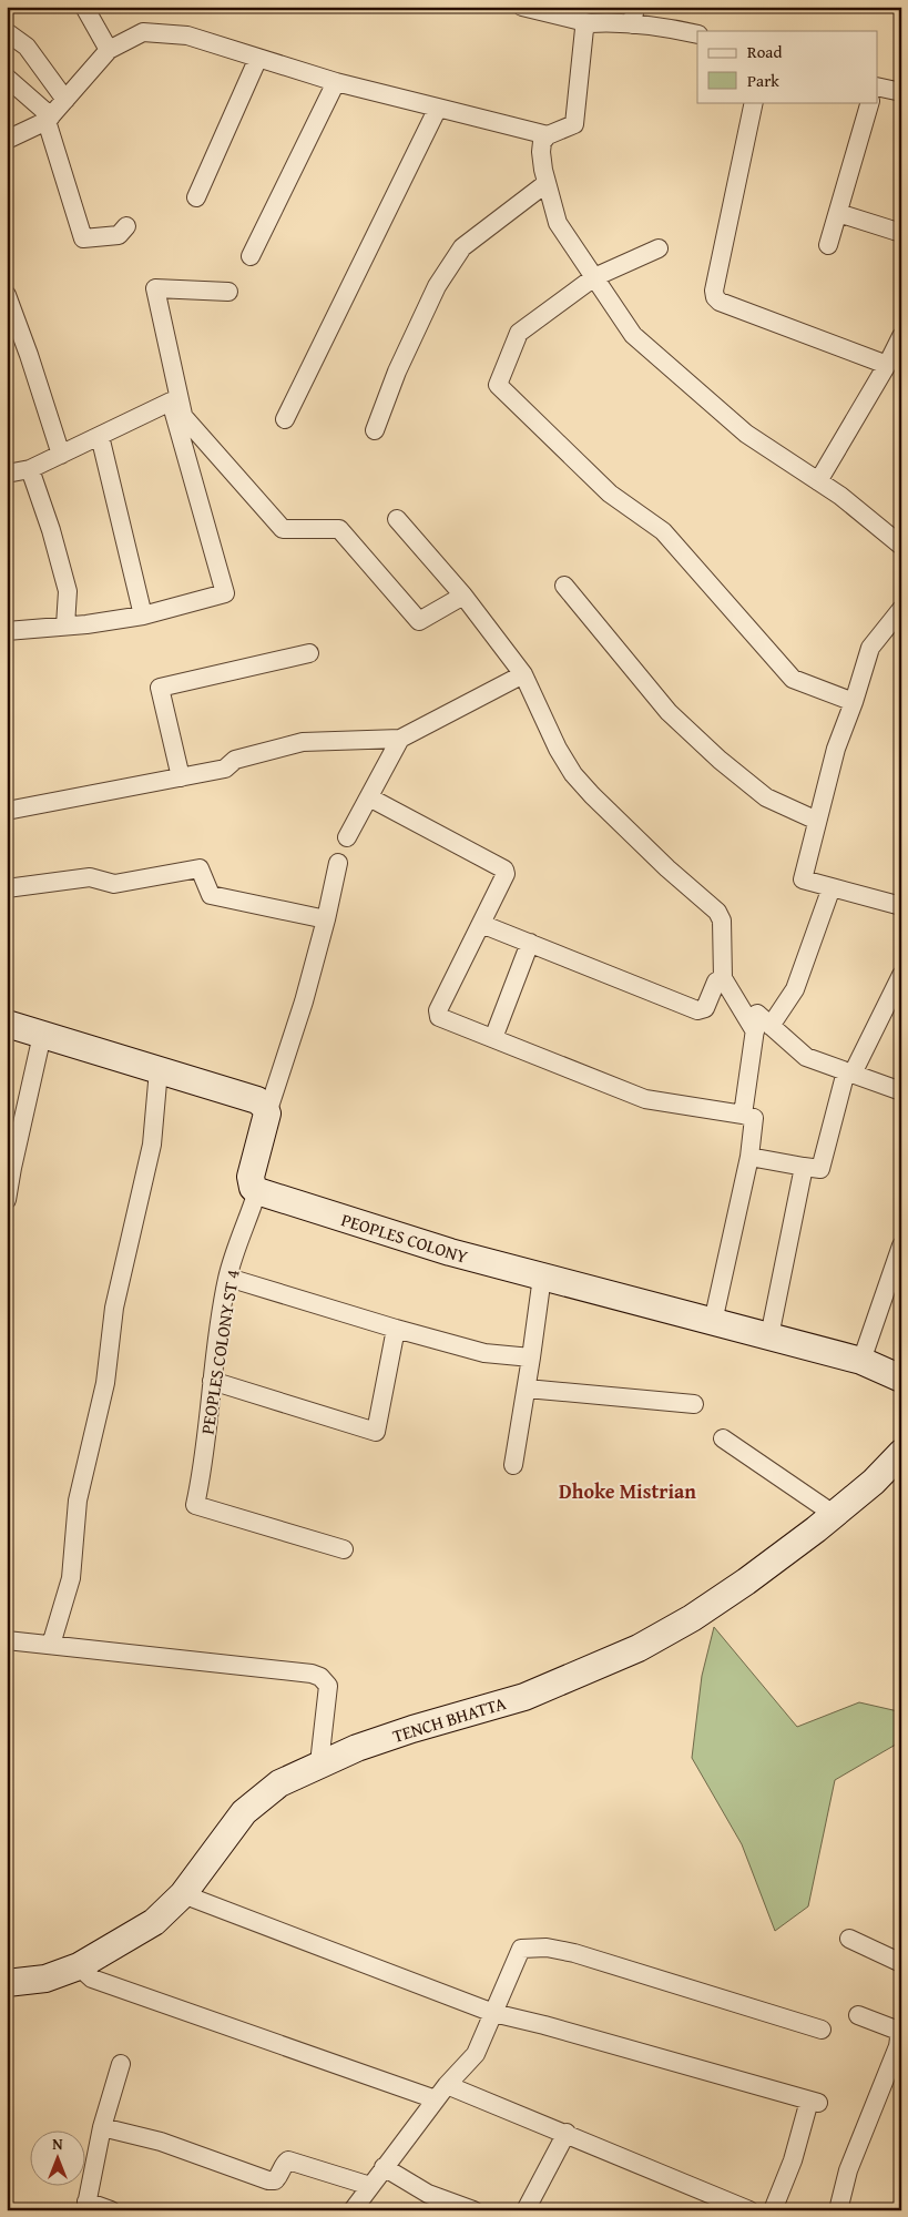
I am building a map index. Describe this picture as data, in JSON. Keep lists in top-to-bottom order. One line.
{"streets":{"main road":["PEOPLES COLONY","TENCH BHATTA"],"street":["PEOPLES COLONY ST 4"]},"crossings":[["PEOPLES COLONY","PEOPLES COLONY ST 4"]],"districts":["Dhoke Mistrian"],"legend":["Road","Park"],"north":"top"}
